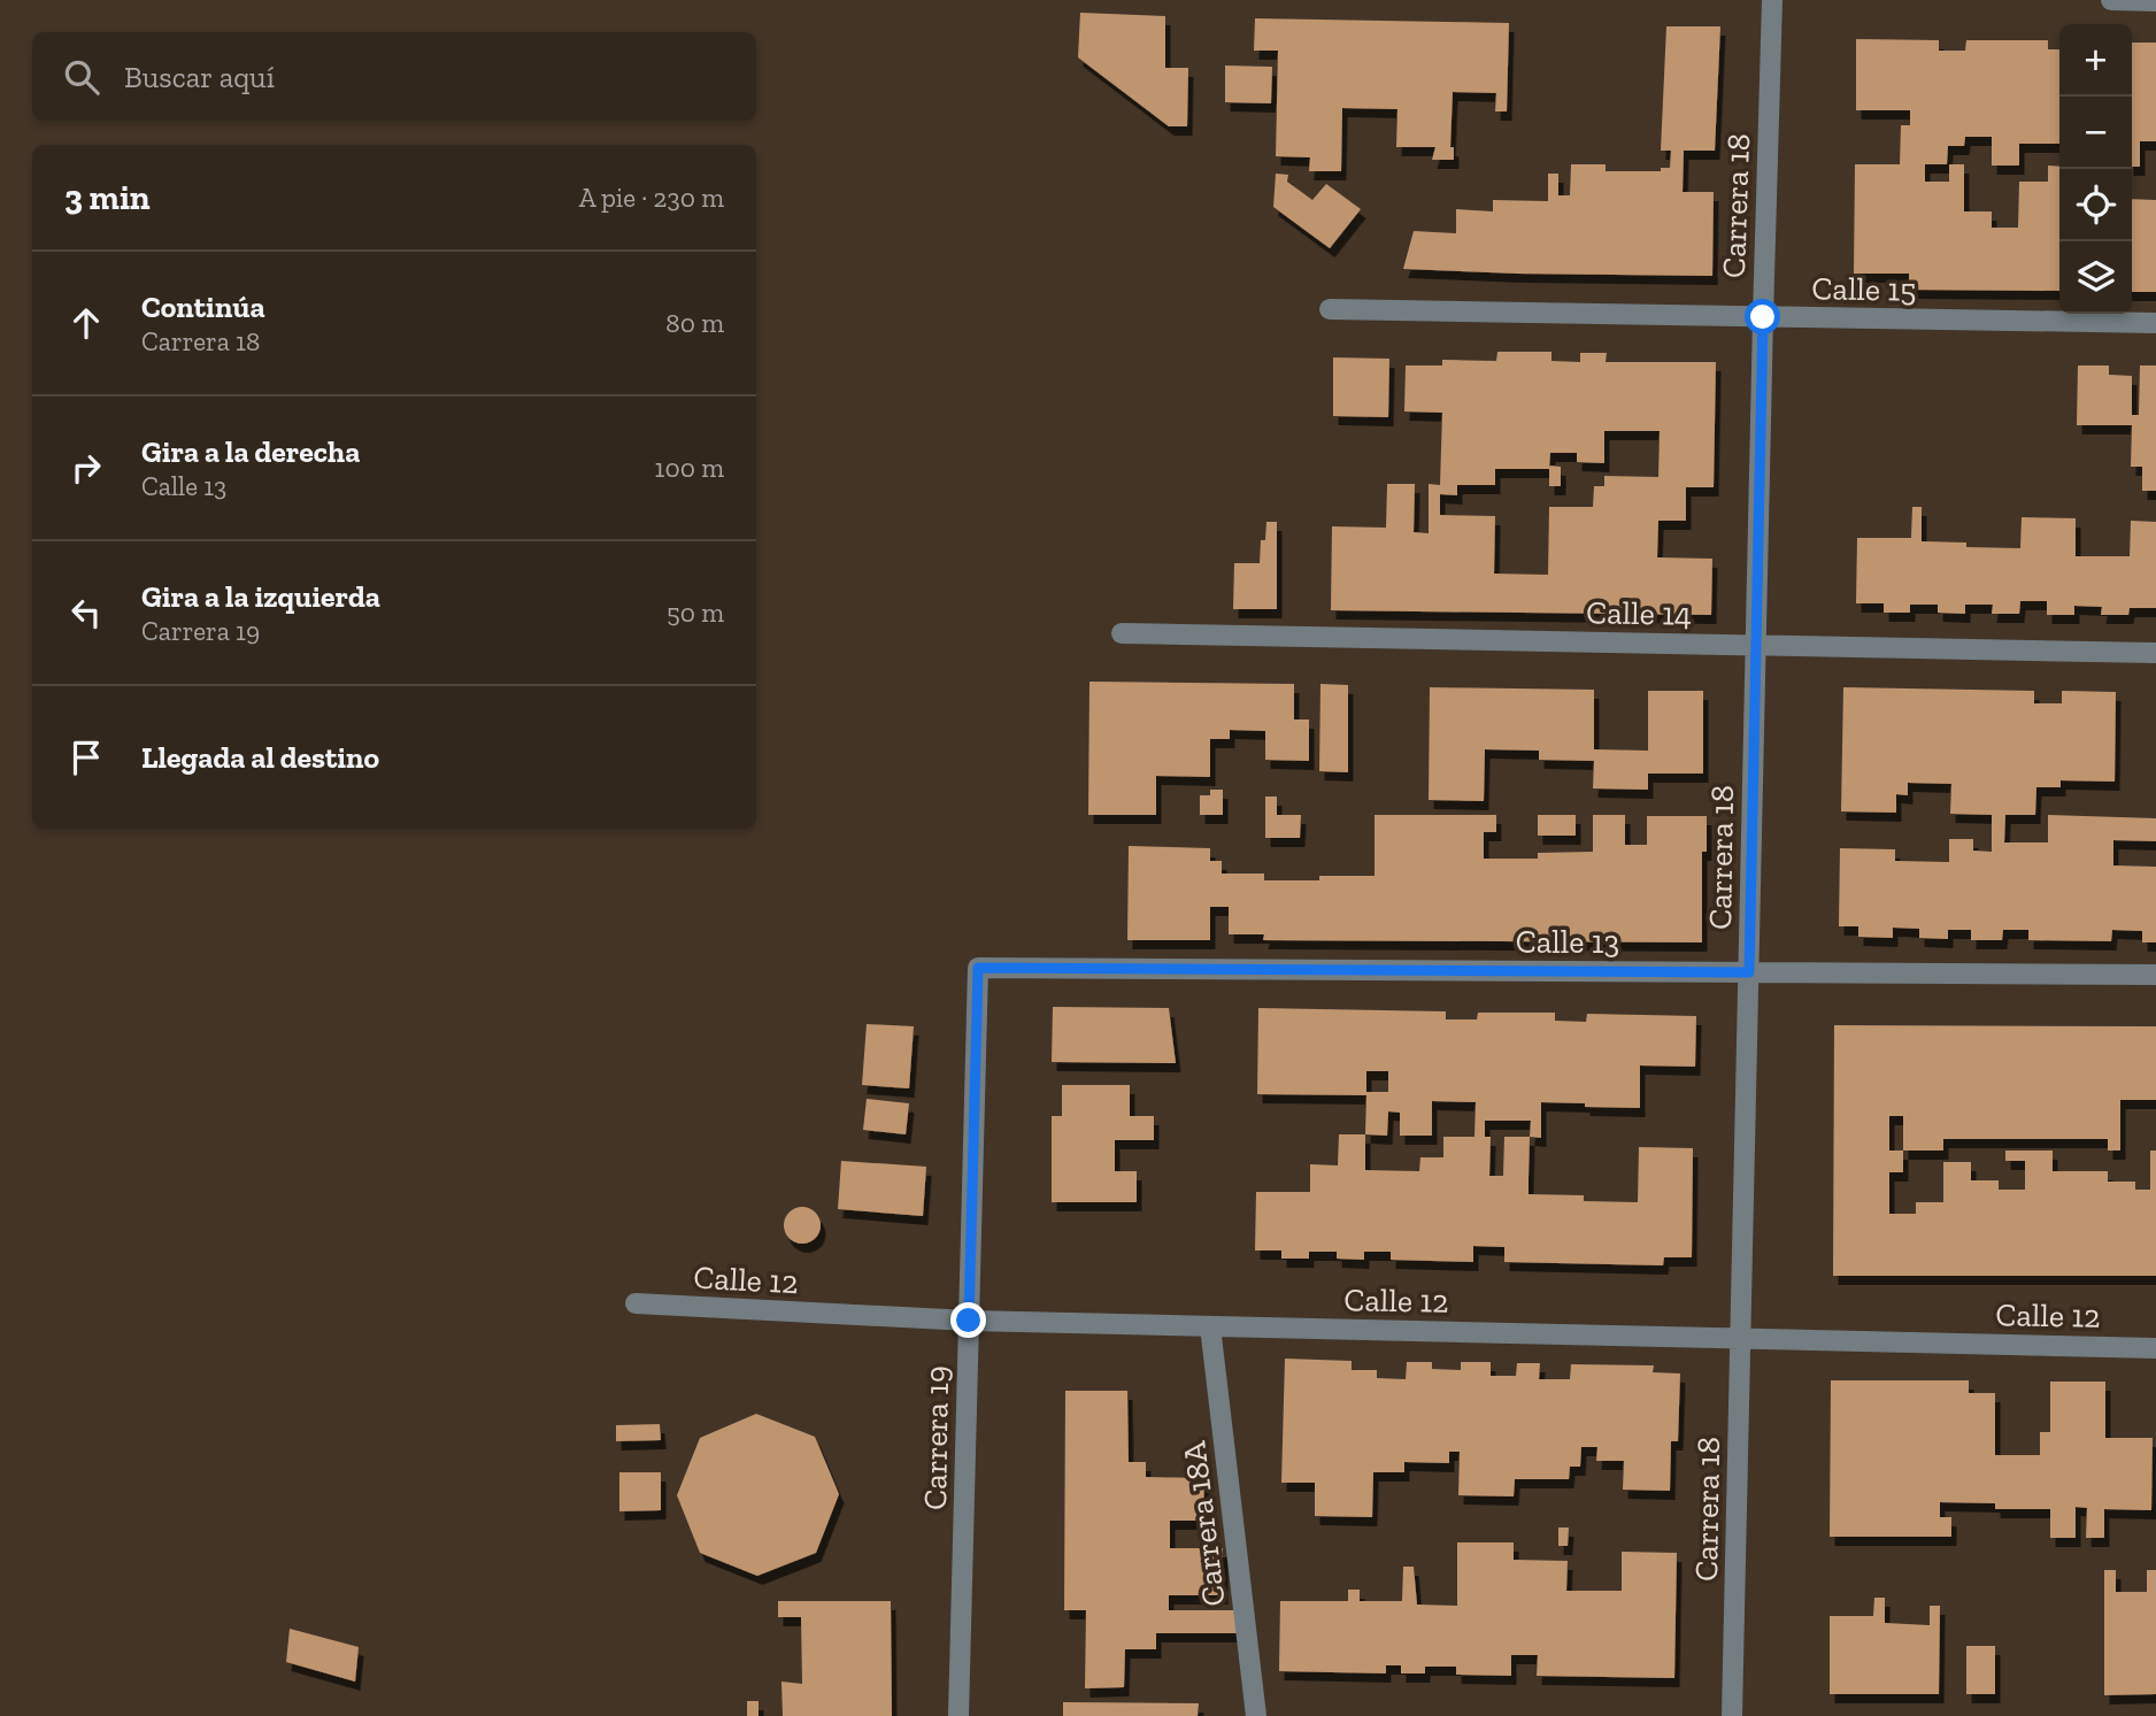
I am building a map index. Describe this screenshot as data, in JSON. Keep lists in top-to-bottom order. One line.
{"streets":{"street":["Carrera 18","Calle 15","Calle 14","Calle 13","Calle 12","Carrera 19","Carrera 18A"]},"crossings":[["Carrera 18","Calle 15"],["Carrera 18","Calle 14"],["Carrera 18","Calle 13"],["Carrera 18","Calle 12"],["Calle 13","Carrera 19"],["Calle 12","Carrera 19"],["Calle 12","Carrera 18A"]],"page":{"map_buttons":["+","−"],"search":"Buscar aquí","heading":["3 min","A pie · 230 m"],"list":[["Continúa","Carrera 18","80 m"],["Gira a la derecha","Calle 13","100 m"],["Gira a la izquierda","Carrera 19","50 m"],"Llegada al destino"]}}
